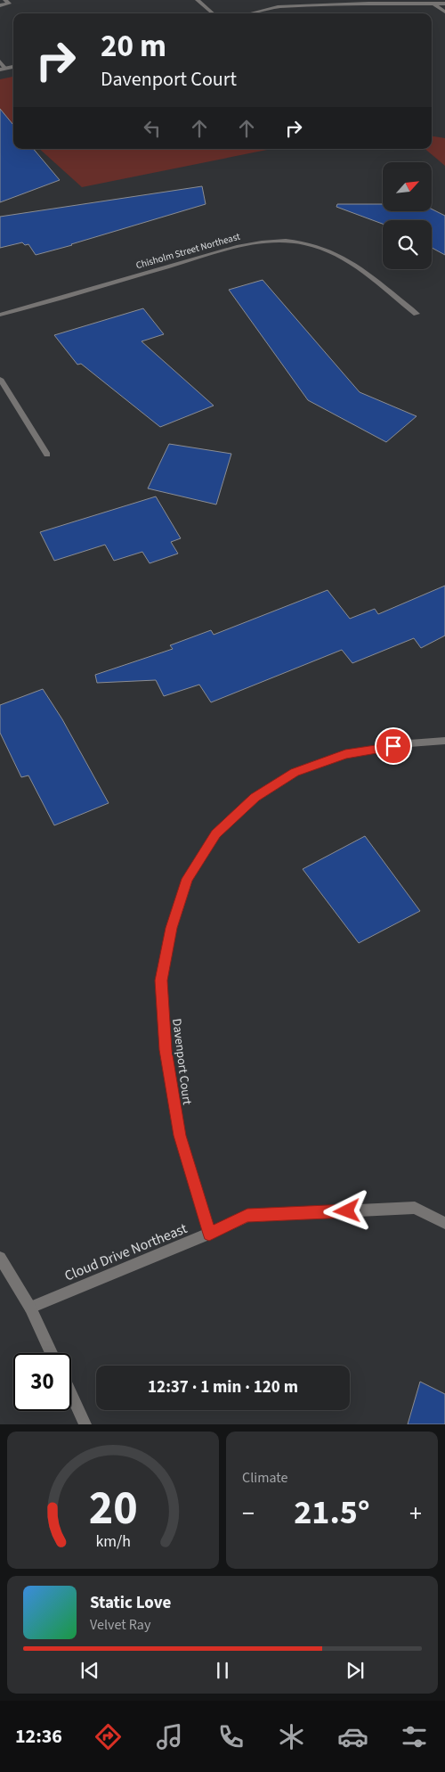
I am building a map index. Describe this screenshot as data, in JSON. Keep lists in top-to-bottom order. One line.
{"streets":{"street":["Chisholm Street Northeast","Davenport Court","Cloud Drive Northeast"]},"crossings":[["Davenport Court","Cloud Drive Northeast"]],"north":"top right","page":{"turn":["20 m","Davenport Court"],"limit":"30","trip":"12:37 · 1 min · 120 m","tile":"Climate","heat":["−","21.5°","+"],"song":["Static Love","Velvet Ray"],"tabs":"12:36","gauge":["20","km/h"]}}
